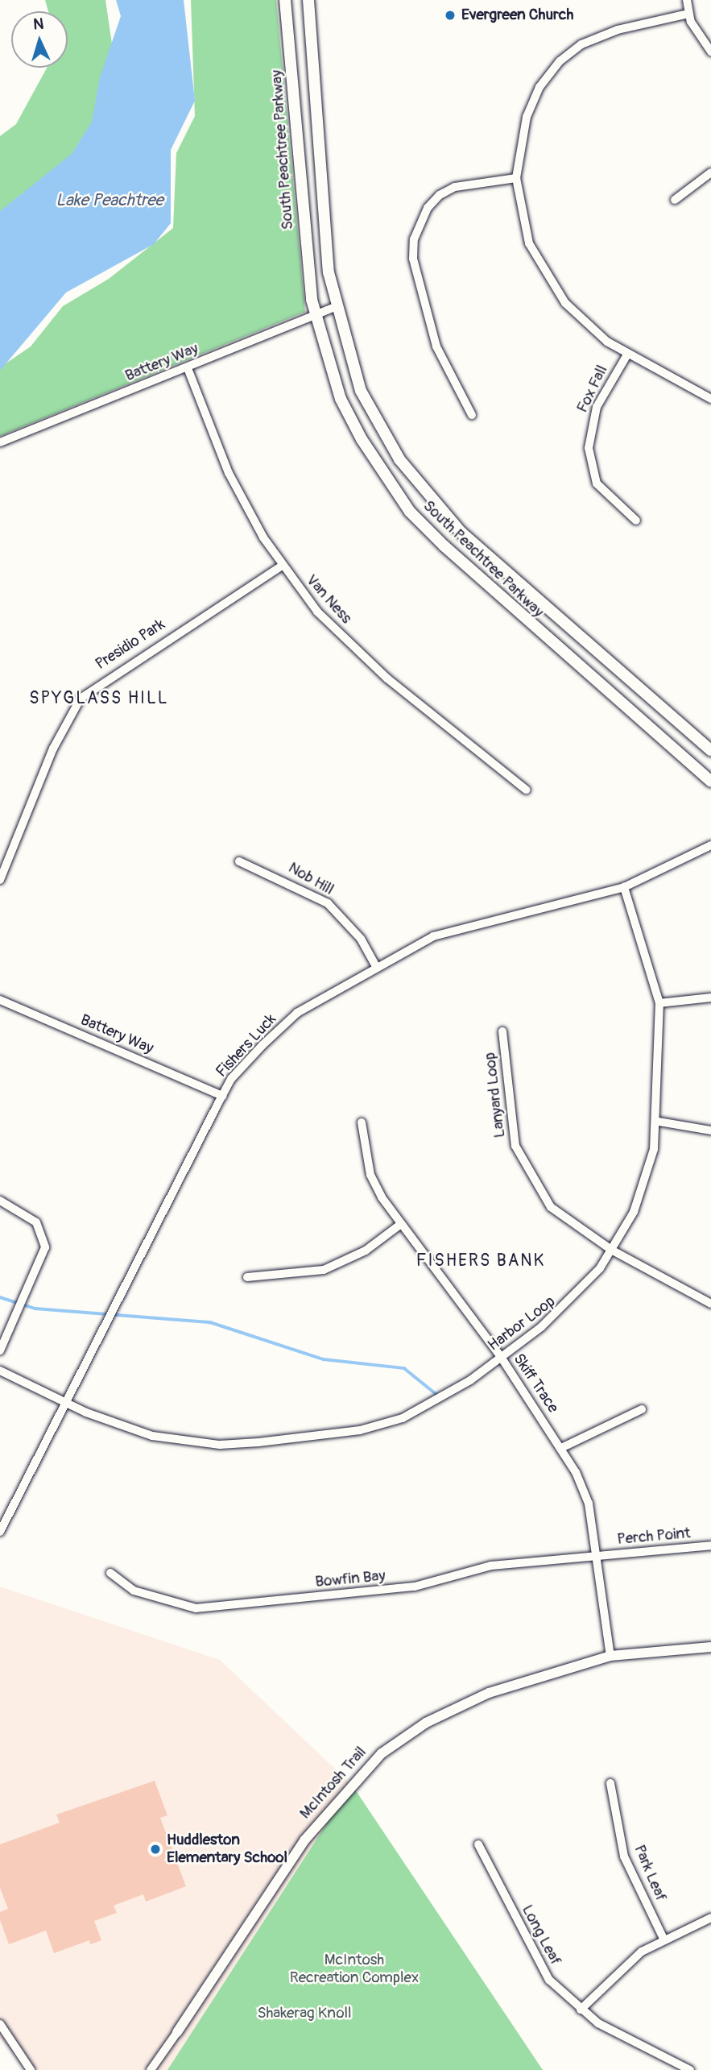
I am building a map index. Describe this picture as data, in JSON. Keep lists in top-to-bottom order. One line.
{"streets":{"main road":["South Peachtree Parkway"],"street":["Battery Way","Fox Fall","Van Ness","Presidio Park","Nob Hill","Fishers Luck","Lanyard Loop","Harbor Loop","Skiff Trace","Perch Point","Bowfin Bay","McIntosh Trail","Park Leaf","Long Leaf"]},"crossings":[["South Peachtree Parkway","Battery Way"],["Battery Way","Van Ness"],["Battery Way","Fishers Luck"],["Van Ness","Presidio Park"],["Nob Hill","Fishers Luck"],["Fishers Luck","Harbor Loop"],["Lanyard Loop","Harbor Loop"],["Harbor Loop","Skiff Trace"],["Skiff Trace","Perch Point"],["Skiff Trace","Bowfin Bay"],["Skiff Trace","McIntosh Trail"],["Perch Point","Bowfin Bay"]],"districts":["SPYGLASS HILL","FISHERS BANK"],"water":["Lake Peachtree"],"parks":["McIntosh Recreation Complex","Shakerag Knoll"],"places":["Evergreen Church","Huddleston Elementary School"],"north":"top"}
